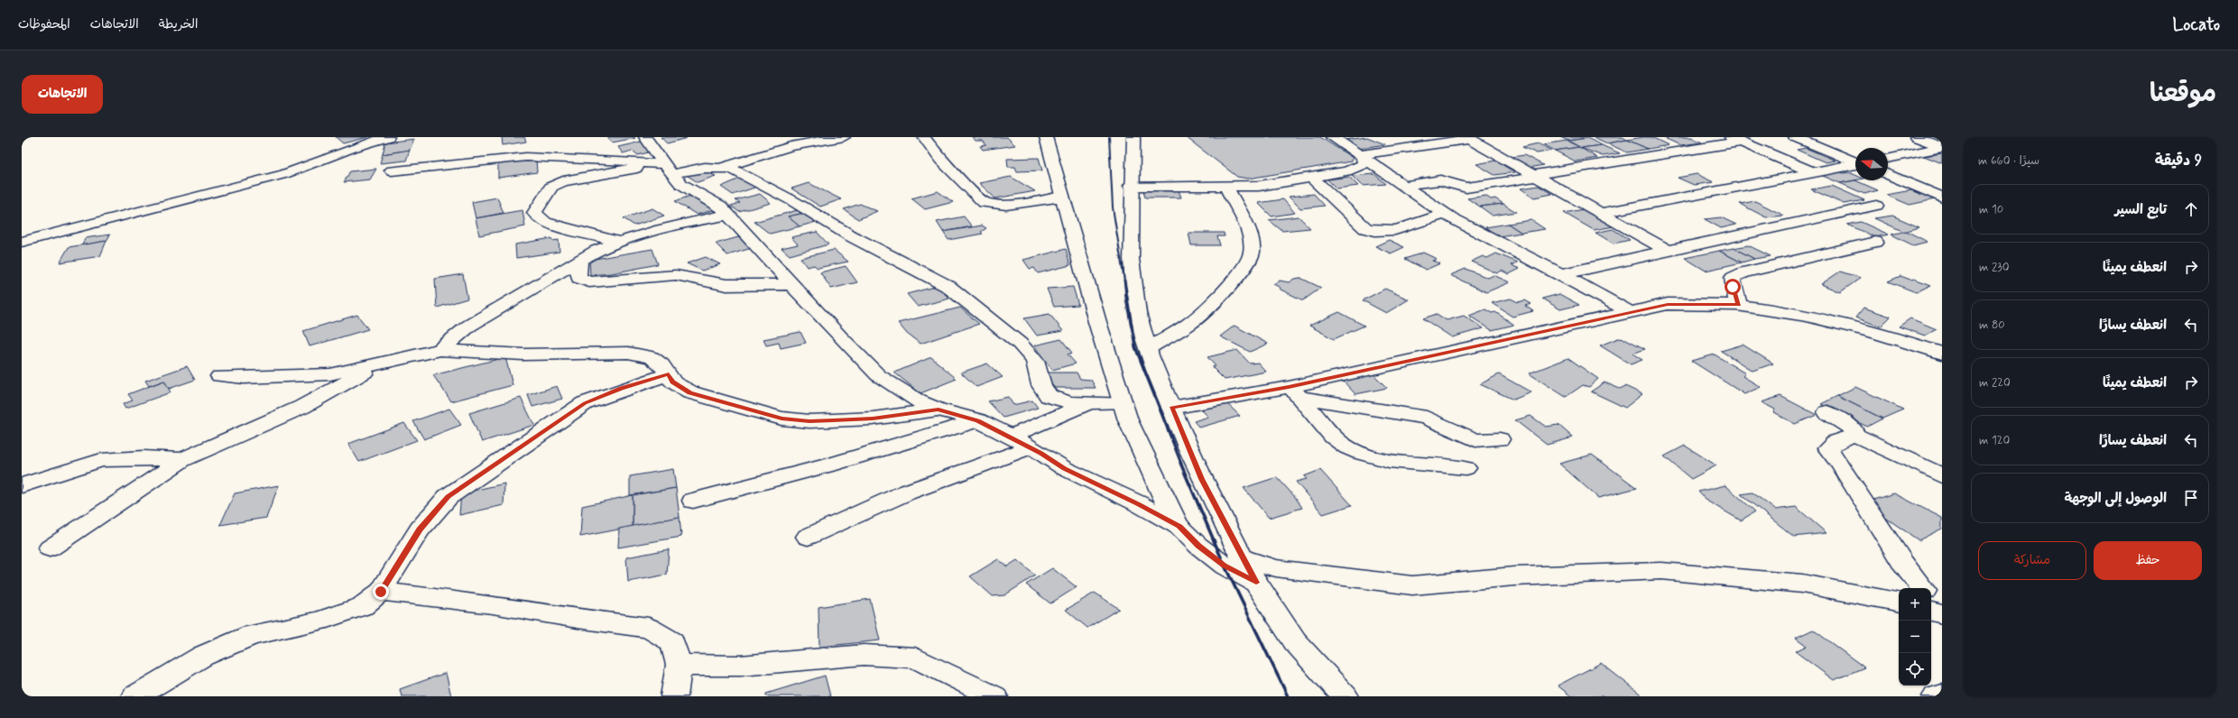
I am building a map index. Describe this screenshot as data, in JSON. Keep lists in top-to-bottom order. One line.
{"north":"left","page":{"header":"Locato","nav":["الخريطة","الاتجاهات","المحفوظات"],"title":"موقعنا","buttons":["الاتجاهات",["حفظ","مشاركة"]],"heading":["9 دقيقة","سيرًا · 660 m"],"list":[["تابع السير","10 m"],["انعطف يمينًا","230 m"],["انعطف يسارًا","80 m"],["انعطف يمينًا","220 m"],["انعطف يسارًا","120 m"],"الوصول إلى الوجهة"],"map_buttons":["+","−"]}}
